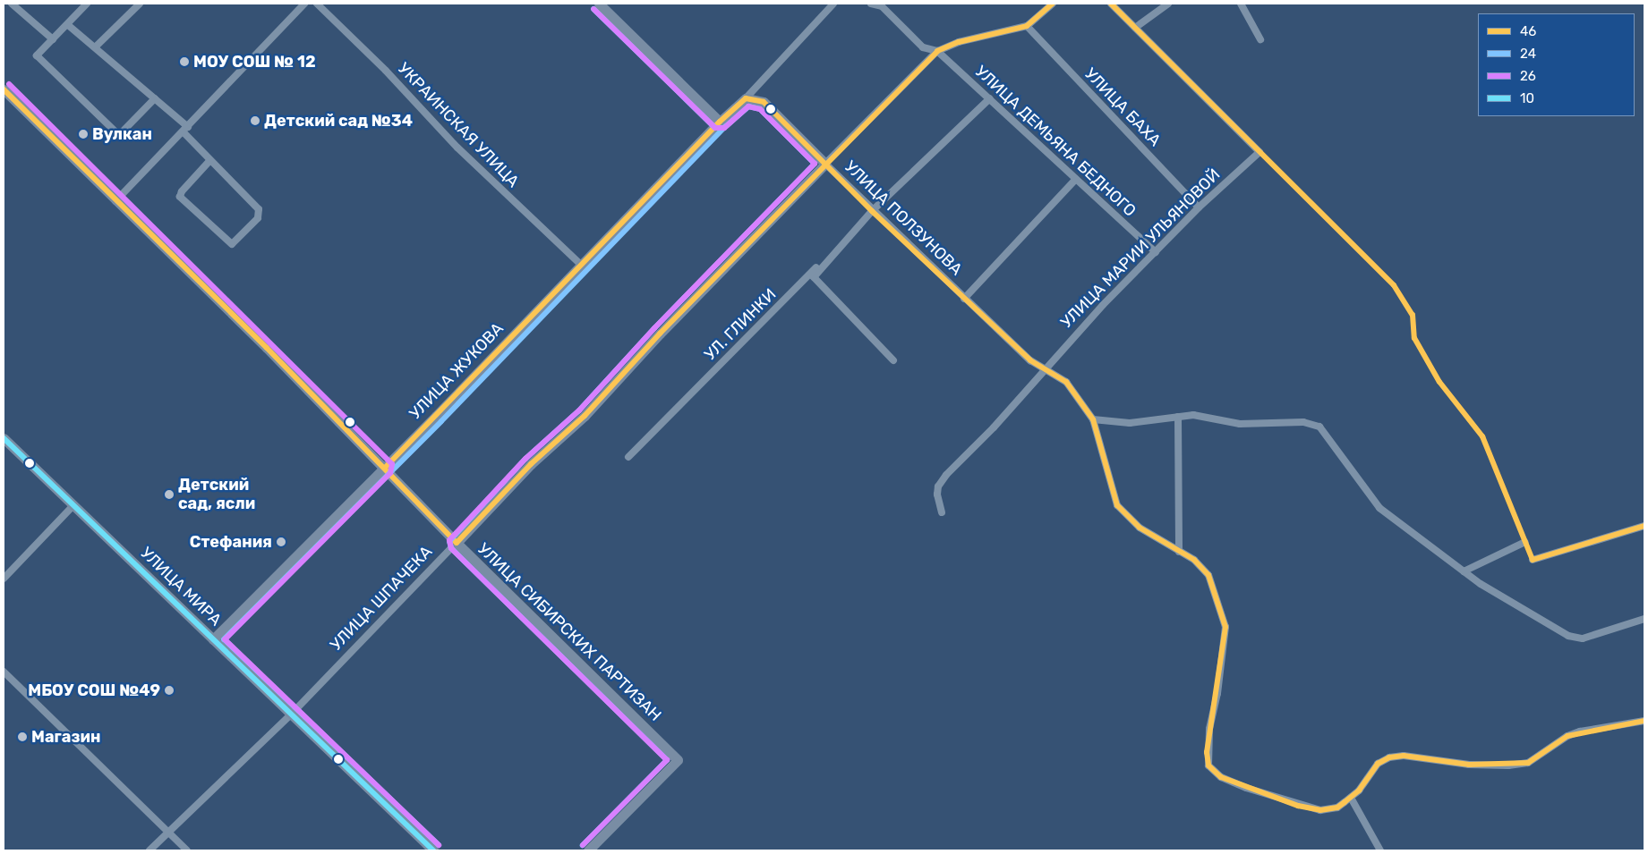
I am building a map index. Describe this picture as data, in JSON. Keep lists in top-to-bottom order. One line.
{"streets":{"street":["УЛИЦА БАХА","УКРАИНСКАЯ УЛИЦА","УЛИЦА ДЕМЬЯНА БЕДНОГО","УЛИЦА ПОЛЗУНОВА","УЛИЦА МАРИИ УЛЬЯНОВОЙ","УЛ. ГЛИНКИ","УЛИЦА ЖУКОВА","УЛИЦА МИРА","УЛИЦА ШПАЧЕКА","УЛИЦА СИБИРСКИХ ПАРТИЗАН"]},"crossings":[["УЛИЦА БАХА","УЛИЦА МАРИИ УЛЬЯНОВОЙ"],["УЛИЦА БАХА","УЛИЦА ШПАЧЕКА"],["УКРАИНСКАЯ УЛИЦА","УЛИЦА ЖУКОВА"],["УЛИЦА ДЕМЬЯНА БЕДНОГО","УЛИЦА МАРИИ УЛЬЯНОВОЙ"],["УЛИЦА ДЕМЬЯНА БЕДНОГО","УЛИЦА ШПАЧЕКА"],["УЛИЦА ПОЛЗУНОВА","УЛИЦА МАРИИ УЛЬЯНОВОЙ"],["УЛИЦА ПОЛЗУНОВА","УЛ. ГЛИНКИ"],["УЛИЦА ПОЛЗУНОВА","УЛИЦА ШПАЧЕКА"],["УЛИЦА ЖУКОВА","УЛИЦА МИРА"],["УЛИЦА ЖУКОВА","УЛИЦА СИБИРСКИХ ПАРТИЗАН"],["УЛИЦА МИРА","УЛИЦА ШПАЧЕКА"],["УЛИЦА ШПАЧЕКА","УЛИЦА СИБИРСКИХ ПАРТИЗАН"]],"places":["МОУ СОШ № 12","Детский сад №34","Вулкан","Детский сад, ясли","Стефания","МБОУ СОШ №49","Магазин"],"lines":["transit line 46","transit line 24","transit line 26","transit line 10"],"legend":["46","24","26","10"]}
